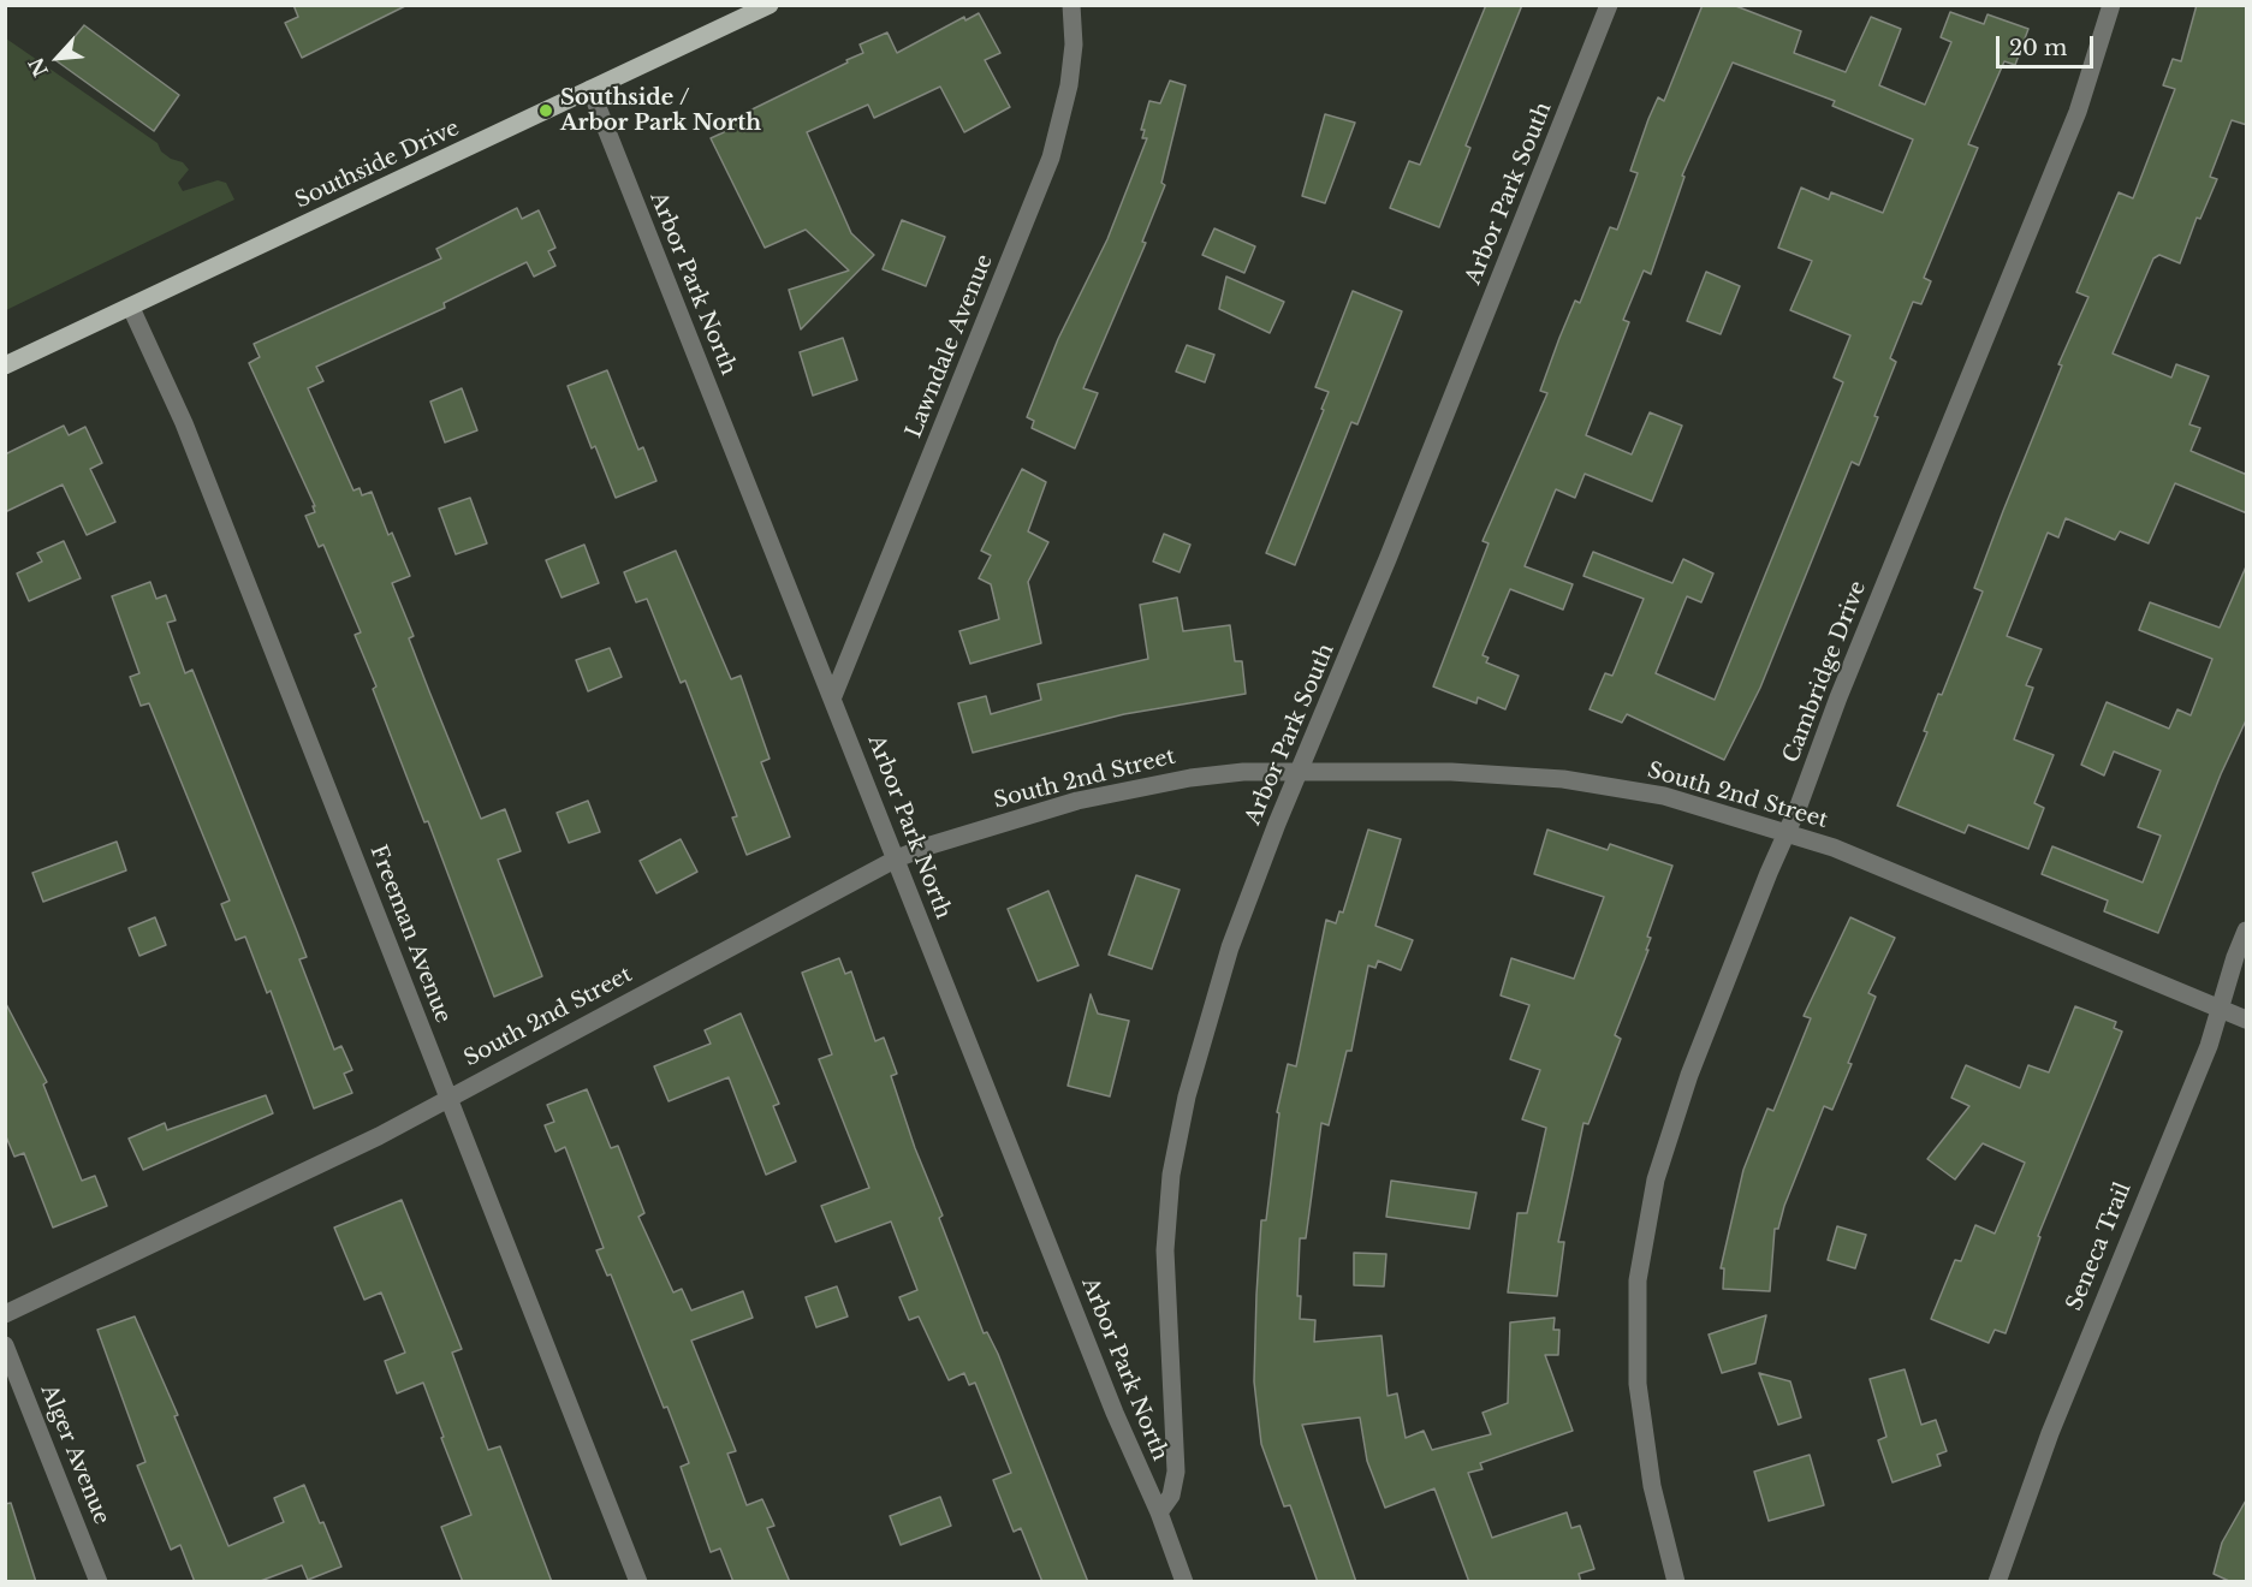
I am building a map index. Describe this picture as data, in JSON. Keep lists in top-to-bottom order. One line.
{"streets":{"main road":["Southside Drive"],"street":["Arbor Park South","Arbor Park North","Lawndale Avenue","Cambridge Drive","South 2nd Street","Freeman Avenue","Seneca Trail","Alger Avenue"]},"crossings":[["Southside Drive","Arbor Park North"],["Southside Drive","Freeman Avenue"],["Arbor Park South","Arbor Park North"],["Arbor Park South","South 2nd Street"],["Arbor Park North","Lawndale Avenue"],["Arbor Park North","South 2nd Street"],["Cambridge Drive","South 2nd Street"],["South 2nd Street","Freeman Avenue"],["South 2nd Street","Seneca Trail"]],"places":["Southside / Arbor Park North"],"scale_bar":"20 m","north":"bottom left"}
